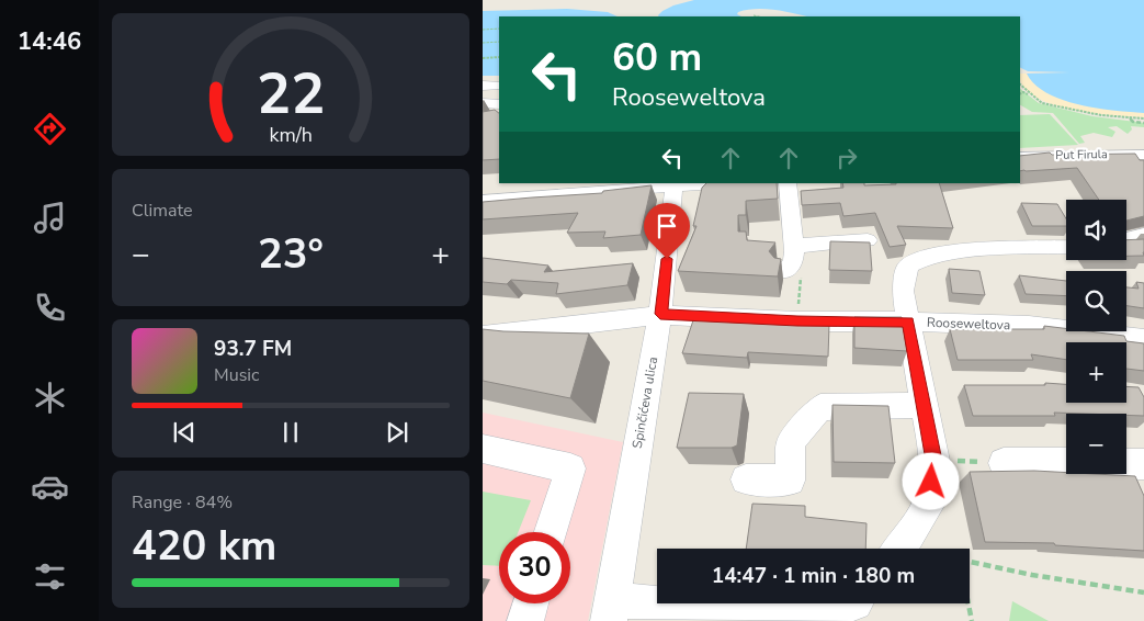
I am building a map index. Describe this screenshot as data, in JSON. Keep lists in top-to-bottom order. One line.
{"streets":{"street":["Put Firula","Rooseweltova","Spinčićeva ulica"]},"crossings":[["Rooseweltova","Spinčićeva ulica"]],"page":{"tabs":"14:46","turn":["60 m","Rooseweltova"],"tile":["Climate",["Range · 84%","420 km"]],"map_buttons":["+","−"],"heat":["−","23°","+"],"song":["93.7 FM","Music"],"limit":"30","trip":"14:47 · 1 min · 180 m","gauge":["22","km/h"]}}
